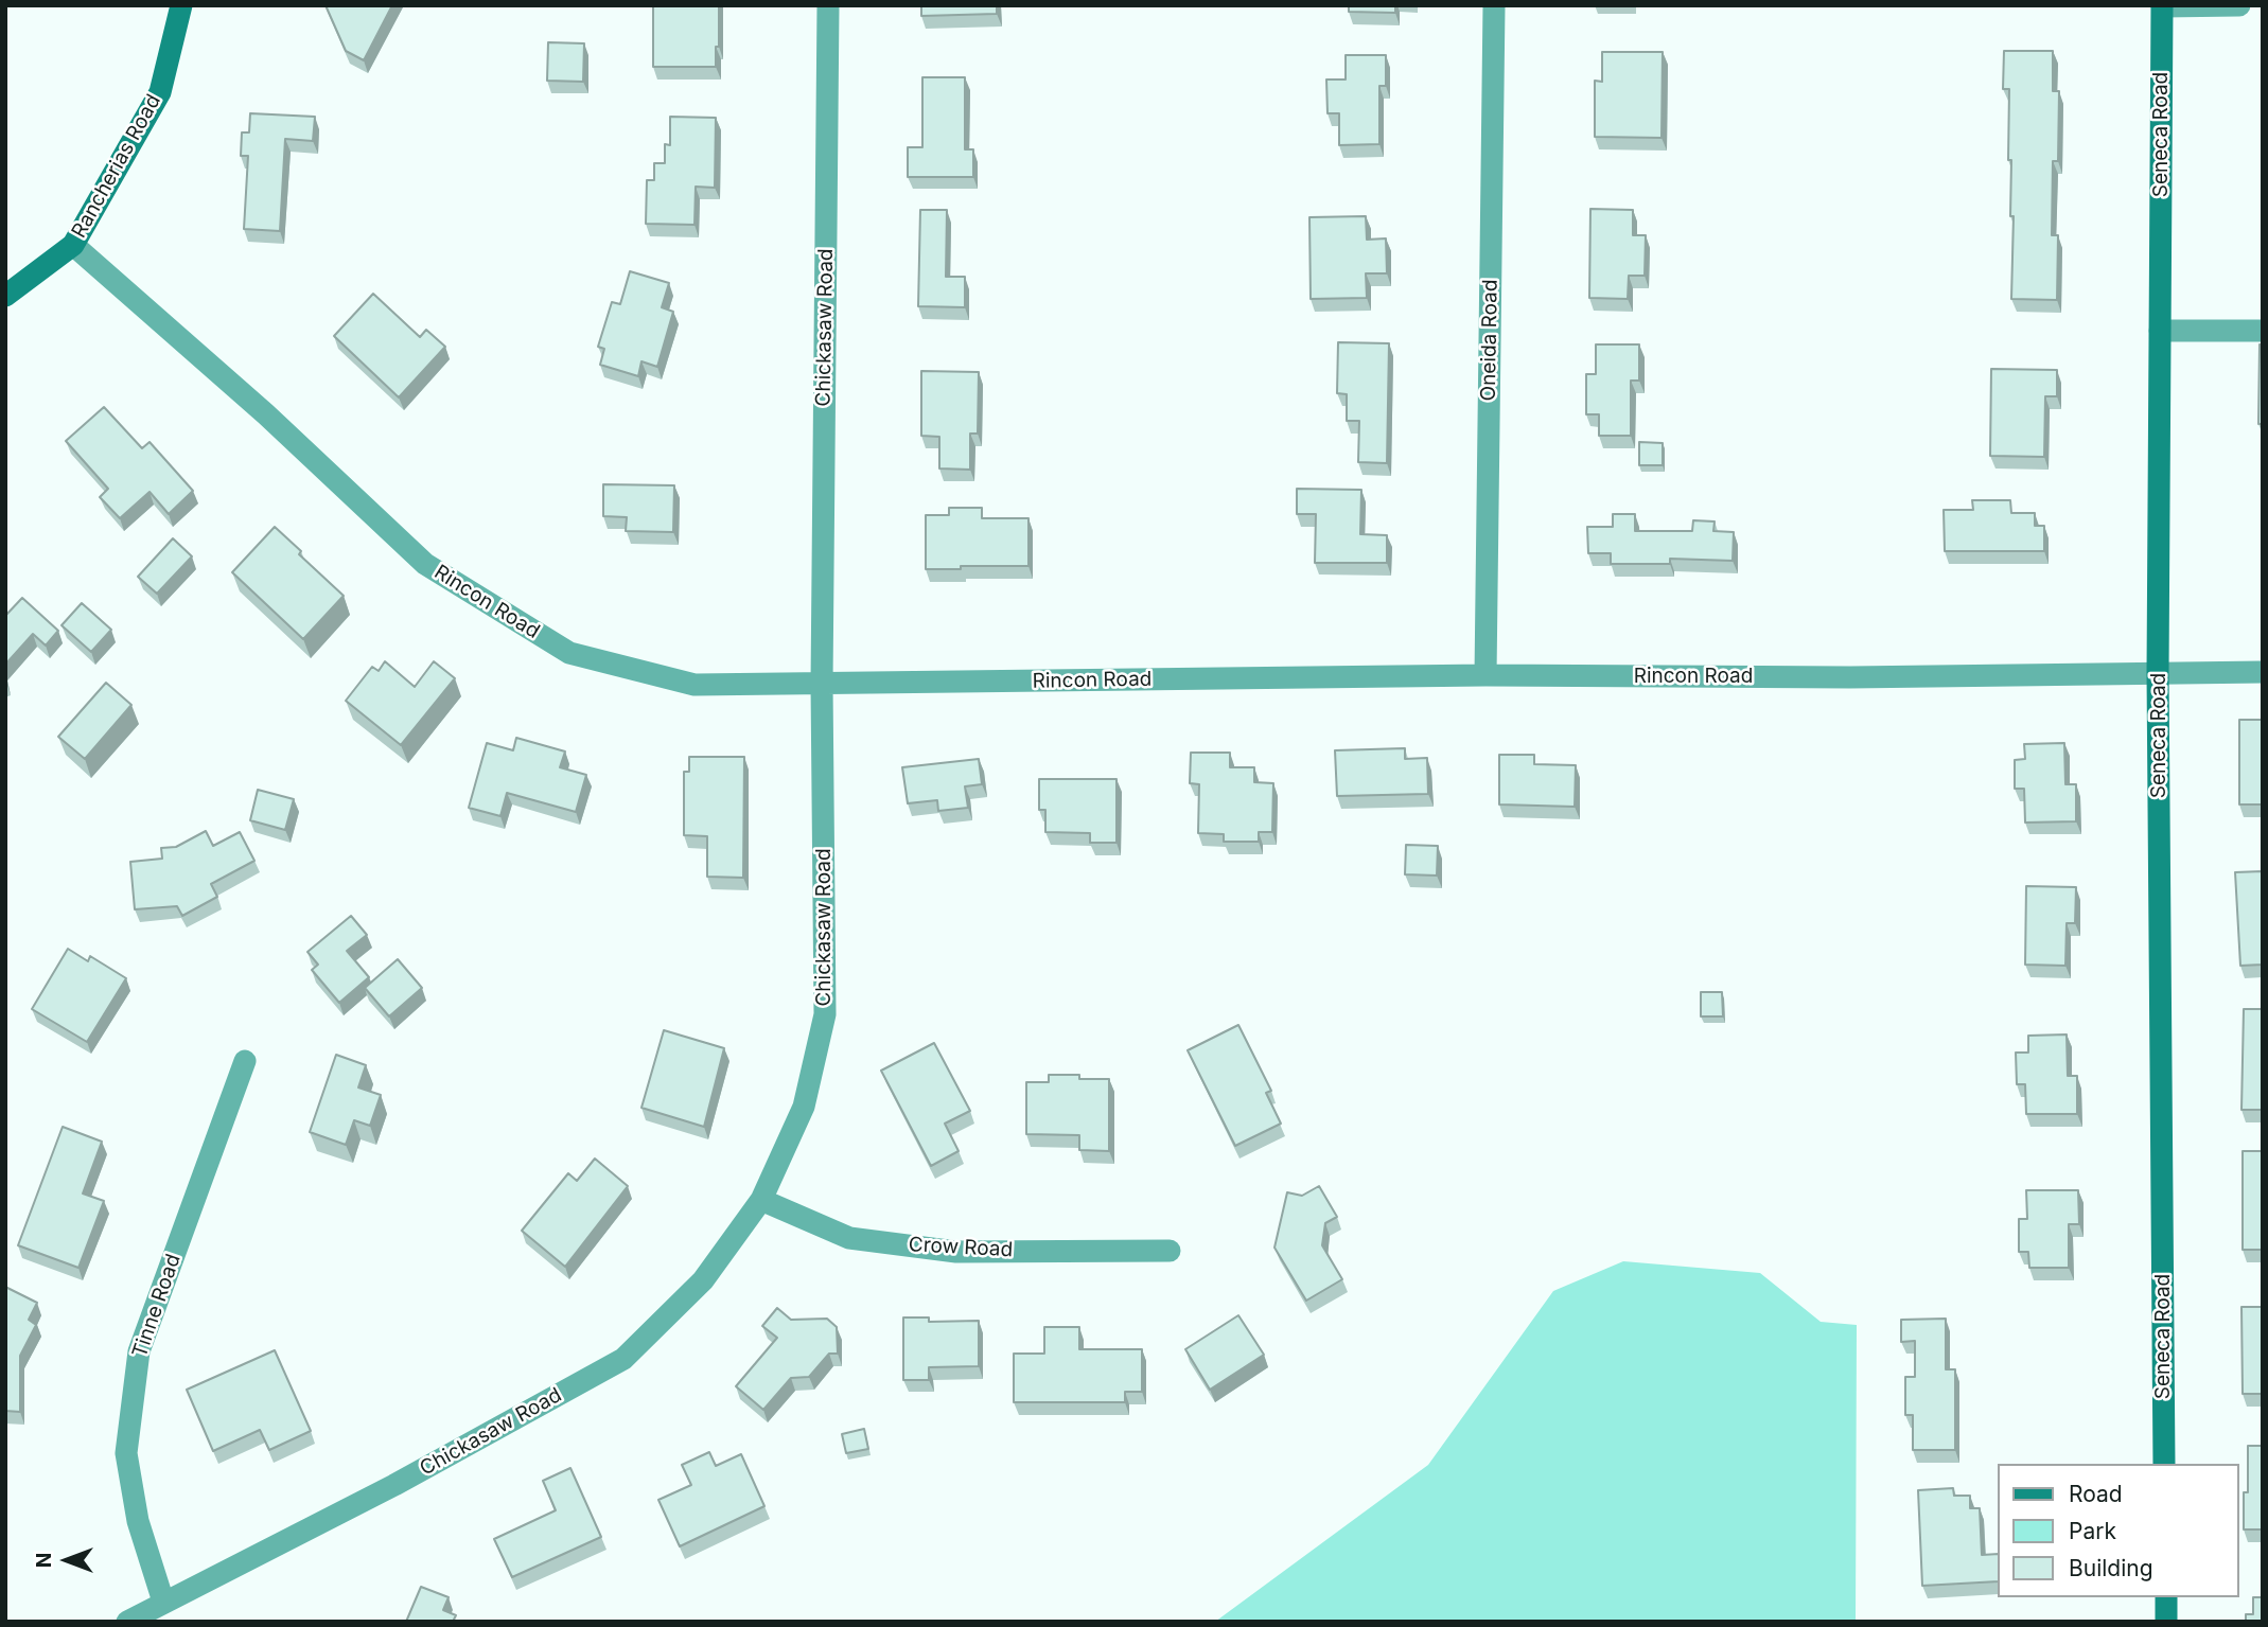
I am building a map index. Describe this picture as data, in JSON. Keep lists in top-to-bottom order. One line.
{"streets":{"street":["Seneca Road","Rancherias Road","Chickasaw Road","Oneida Road","Rincon Road","Crow Road","Tinne Road"]},"crossings":[["Seneca Road","Rincon Road"],["Rancherias Road","Rincon Road"],["Chickasaw Road","Rincon Road"],["Chickasaw Road","Crow Road"],["Chickasaw Road","Tinne Road"],["Oneida Road","Rincon Road"]],"legend":["Road","Park","Building"],"north":"left"}
